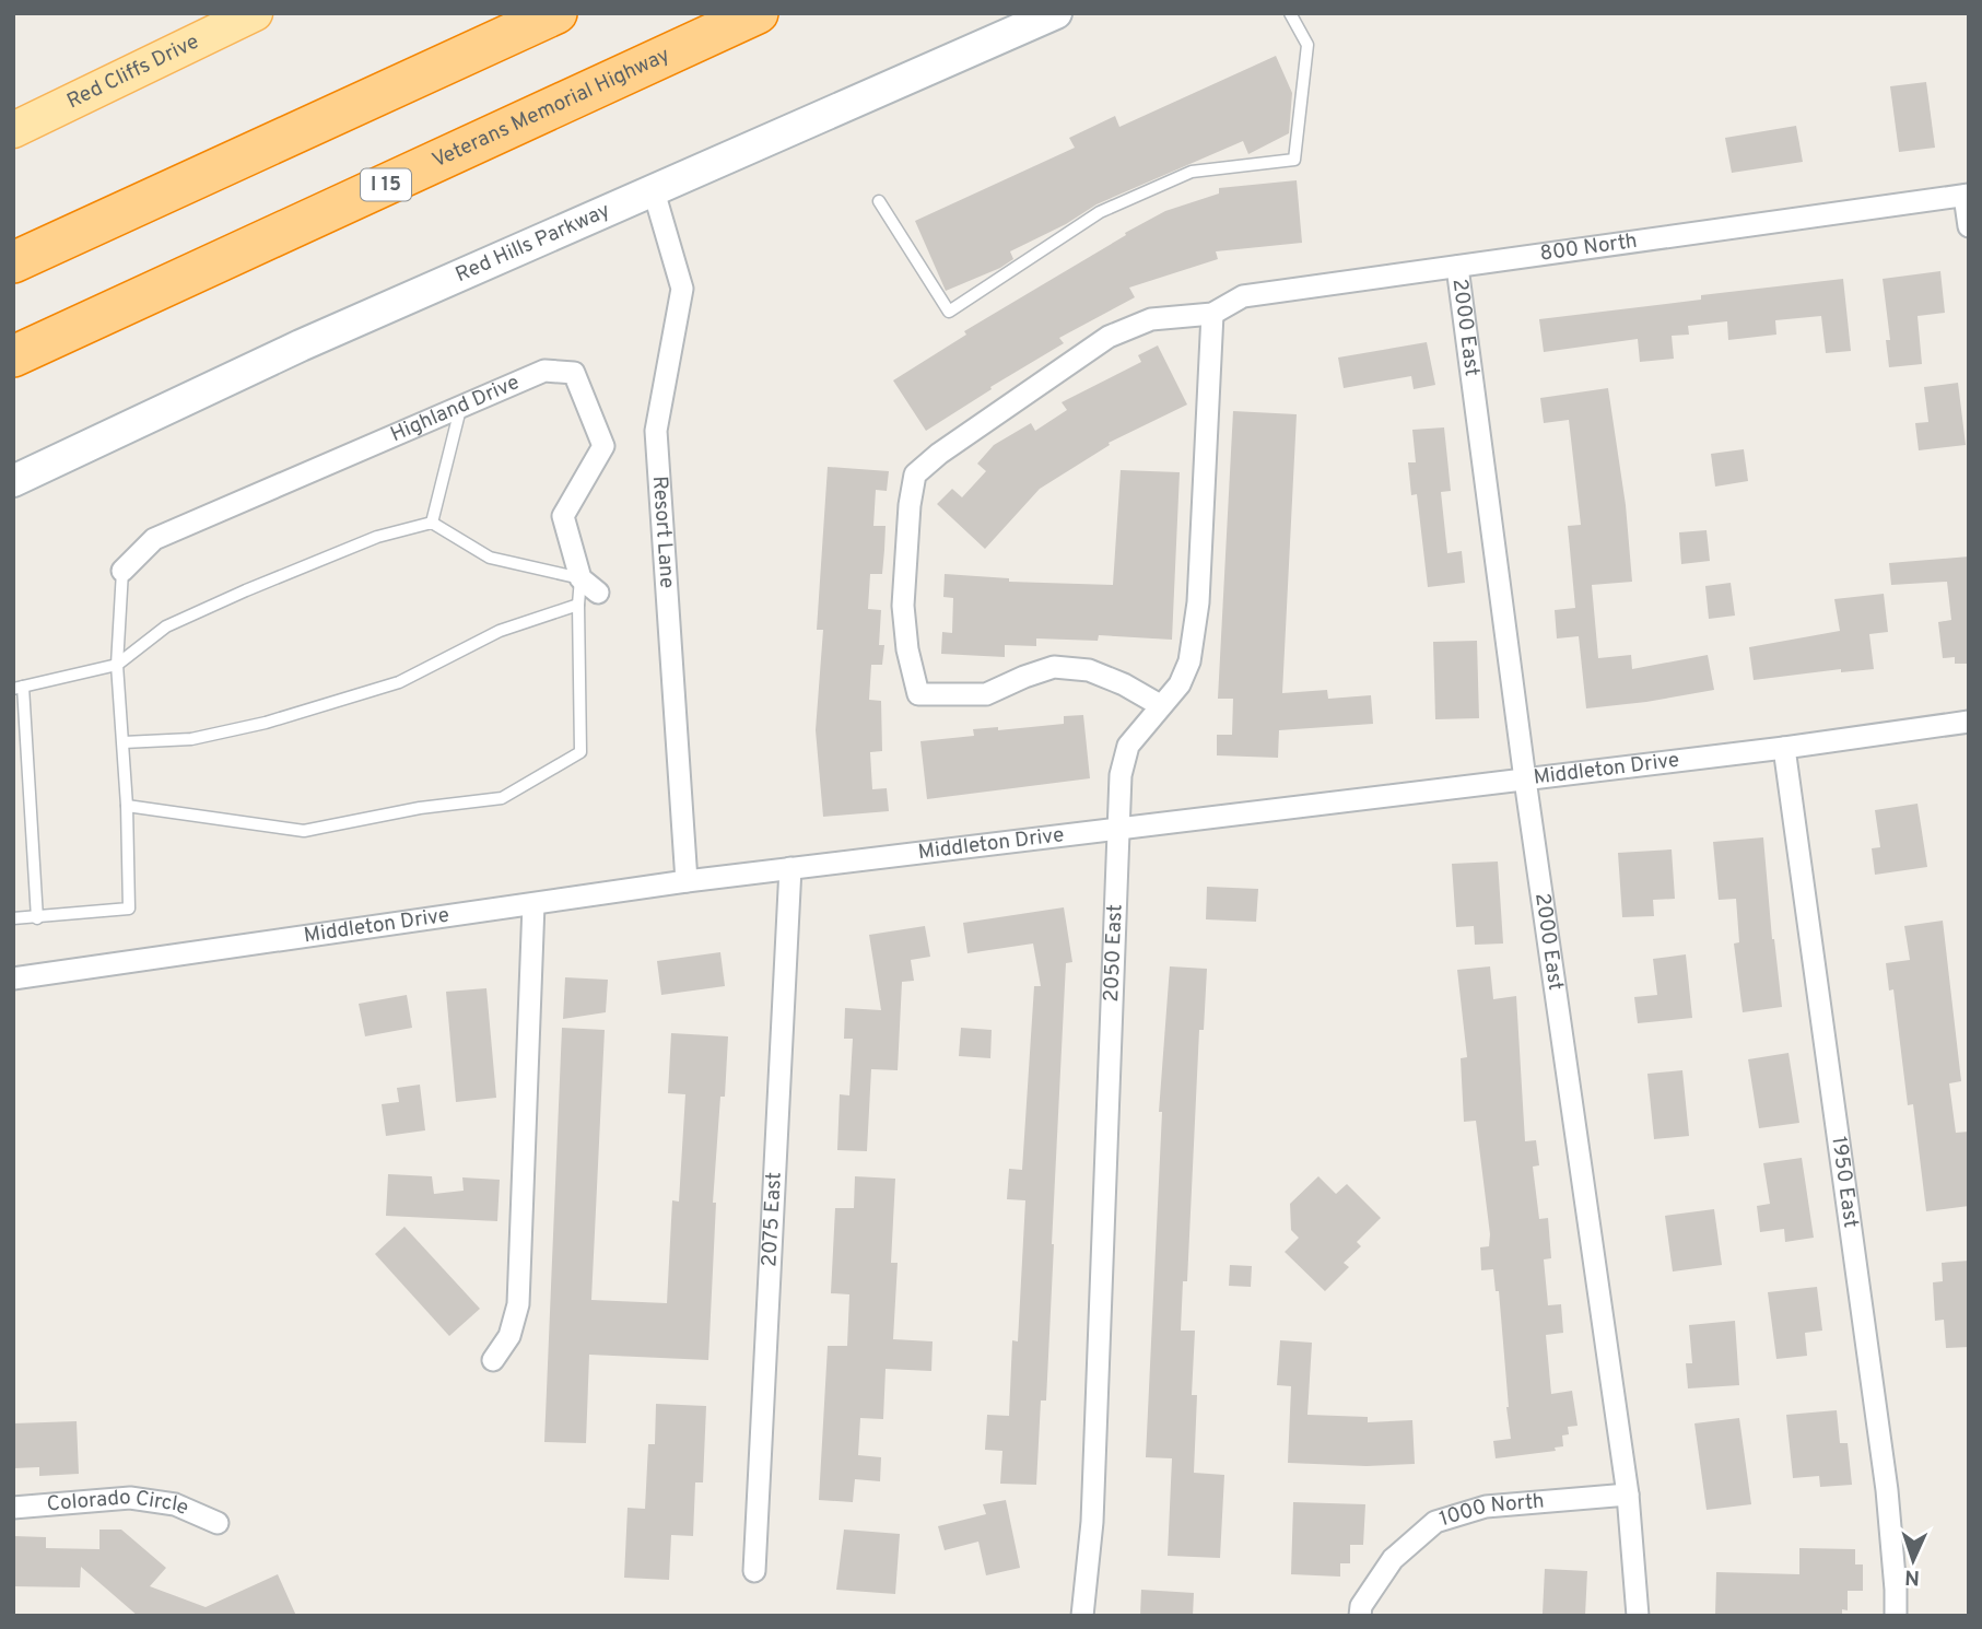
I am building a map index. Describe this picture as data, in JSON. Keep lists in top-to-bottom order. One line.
{"streets":{"highway":["Veterans Memorial Highway","I 15"],"main road":["Red Cliffs Drive","Red Hills Parkway"],"street":["800 North","2000 East","Highland Drive","Resort Lane","Middleton Drive","2050 East","1950 East","2075 East","Colorado Circle","1000 North"]},"crossings":[["Red Hills Parkway","Resort Lane"],["800 North","2000 East"],["800 North","2050 East"],["2000 East","Middleton Drive"],["2000 East","1000 North"],["Resort Lane","Middleton Drive"],["Middleton Drive","2050 East"],["Middleton Drive","1950 East"],["Middleton Drive","2075 East"]],"north":"bottom"}
